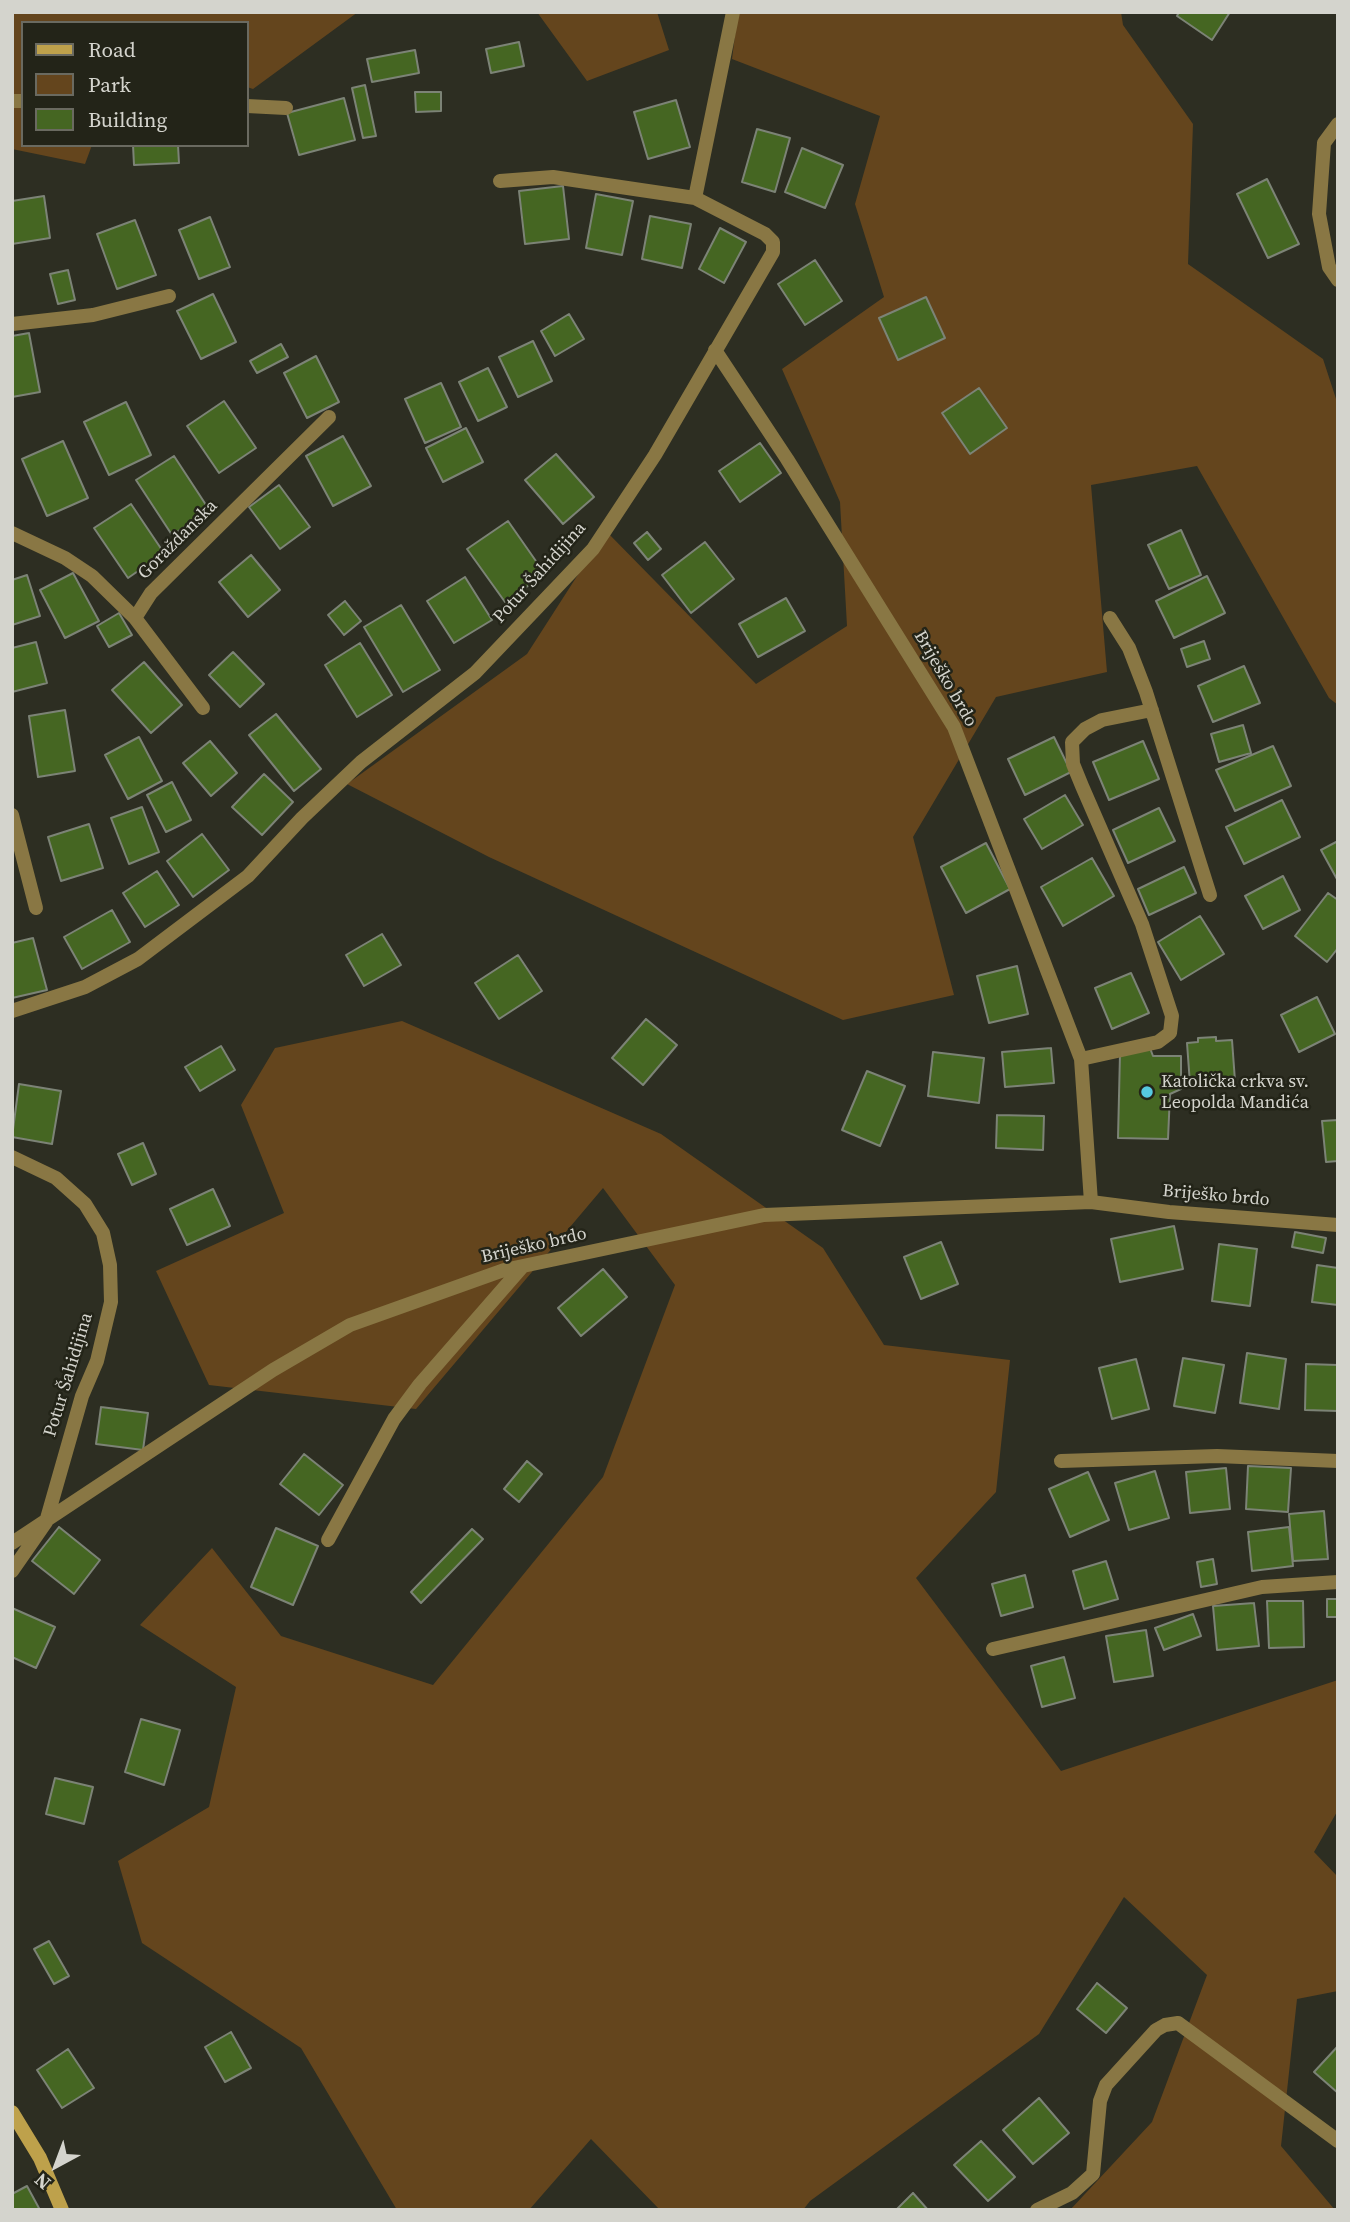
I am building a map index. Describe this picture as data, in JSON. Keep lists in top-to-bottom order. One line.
{"streets":{"street":["Goraždanska","Potur Šahidijina","Briješko brdo"]},"crossings":[["Potur Šahidijina","Briješko brdo"]],"places":["Katolička crkva sv. Leopolda Mandića"],"legend":["Road","Park","Building"],"north":"bottom left"}
